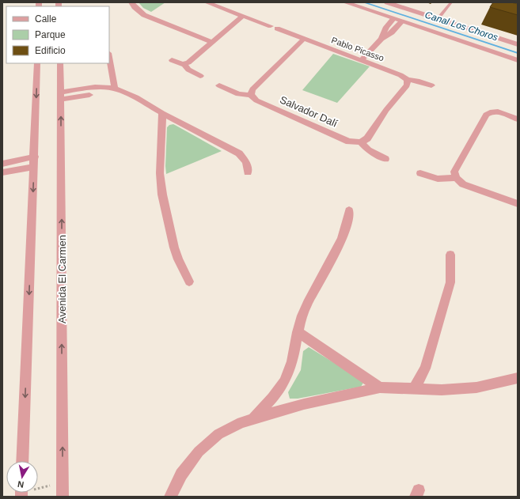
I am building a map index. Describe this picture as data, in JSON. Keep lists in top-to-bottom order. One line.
{"streets":{"street":["Pablo Picasso","Salvador Dalí","Avenida El Carmen"]},"water":["Canal Los Choros"],"legend":["Calle","Parque","Edificio"],"north":"bottom"}
